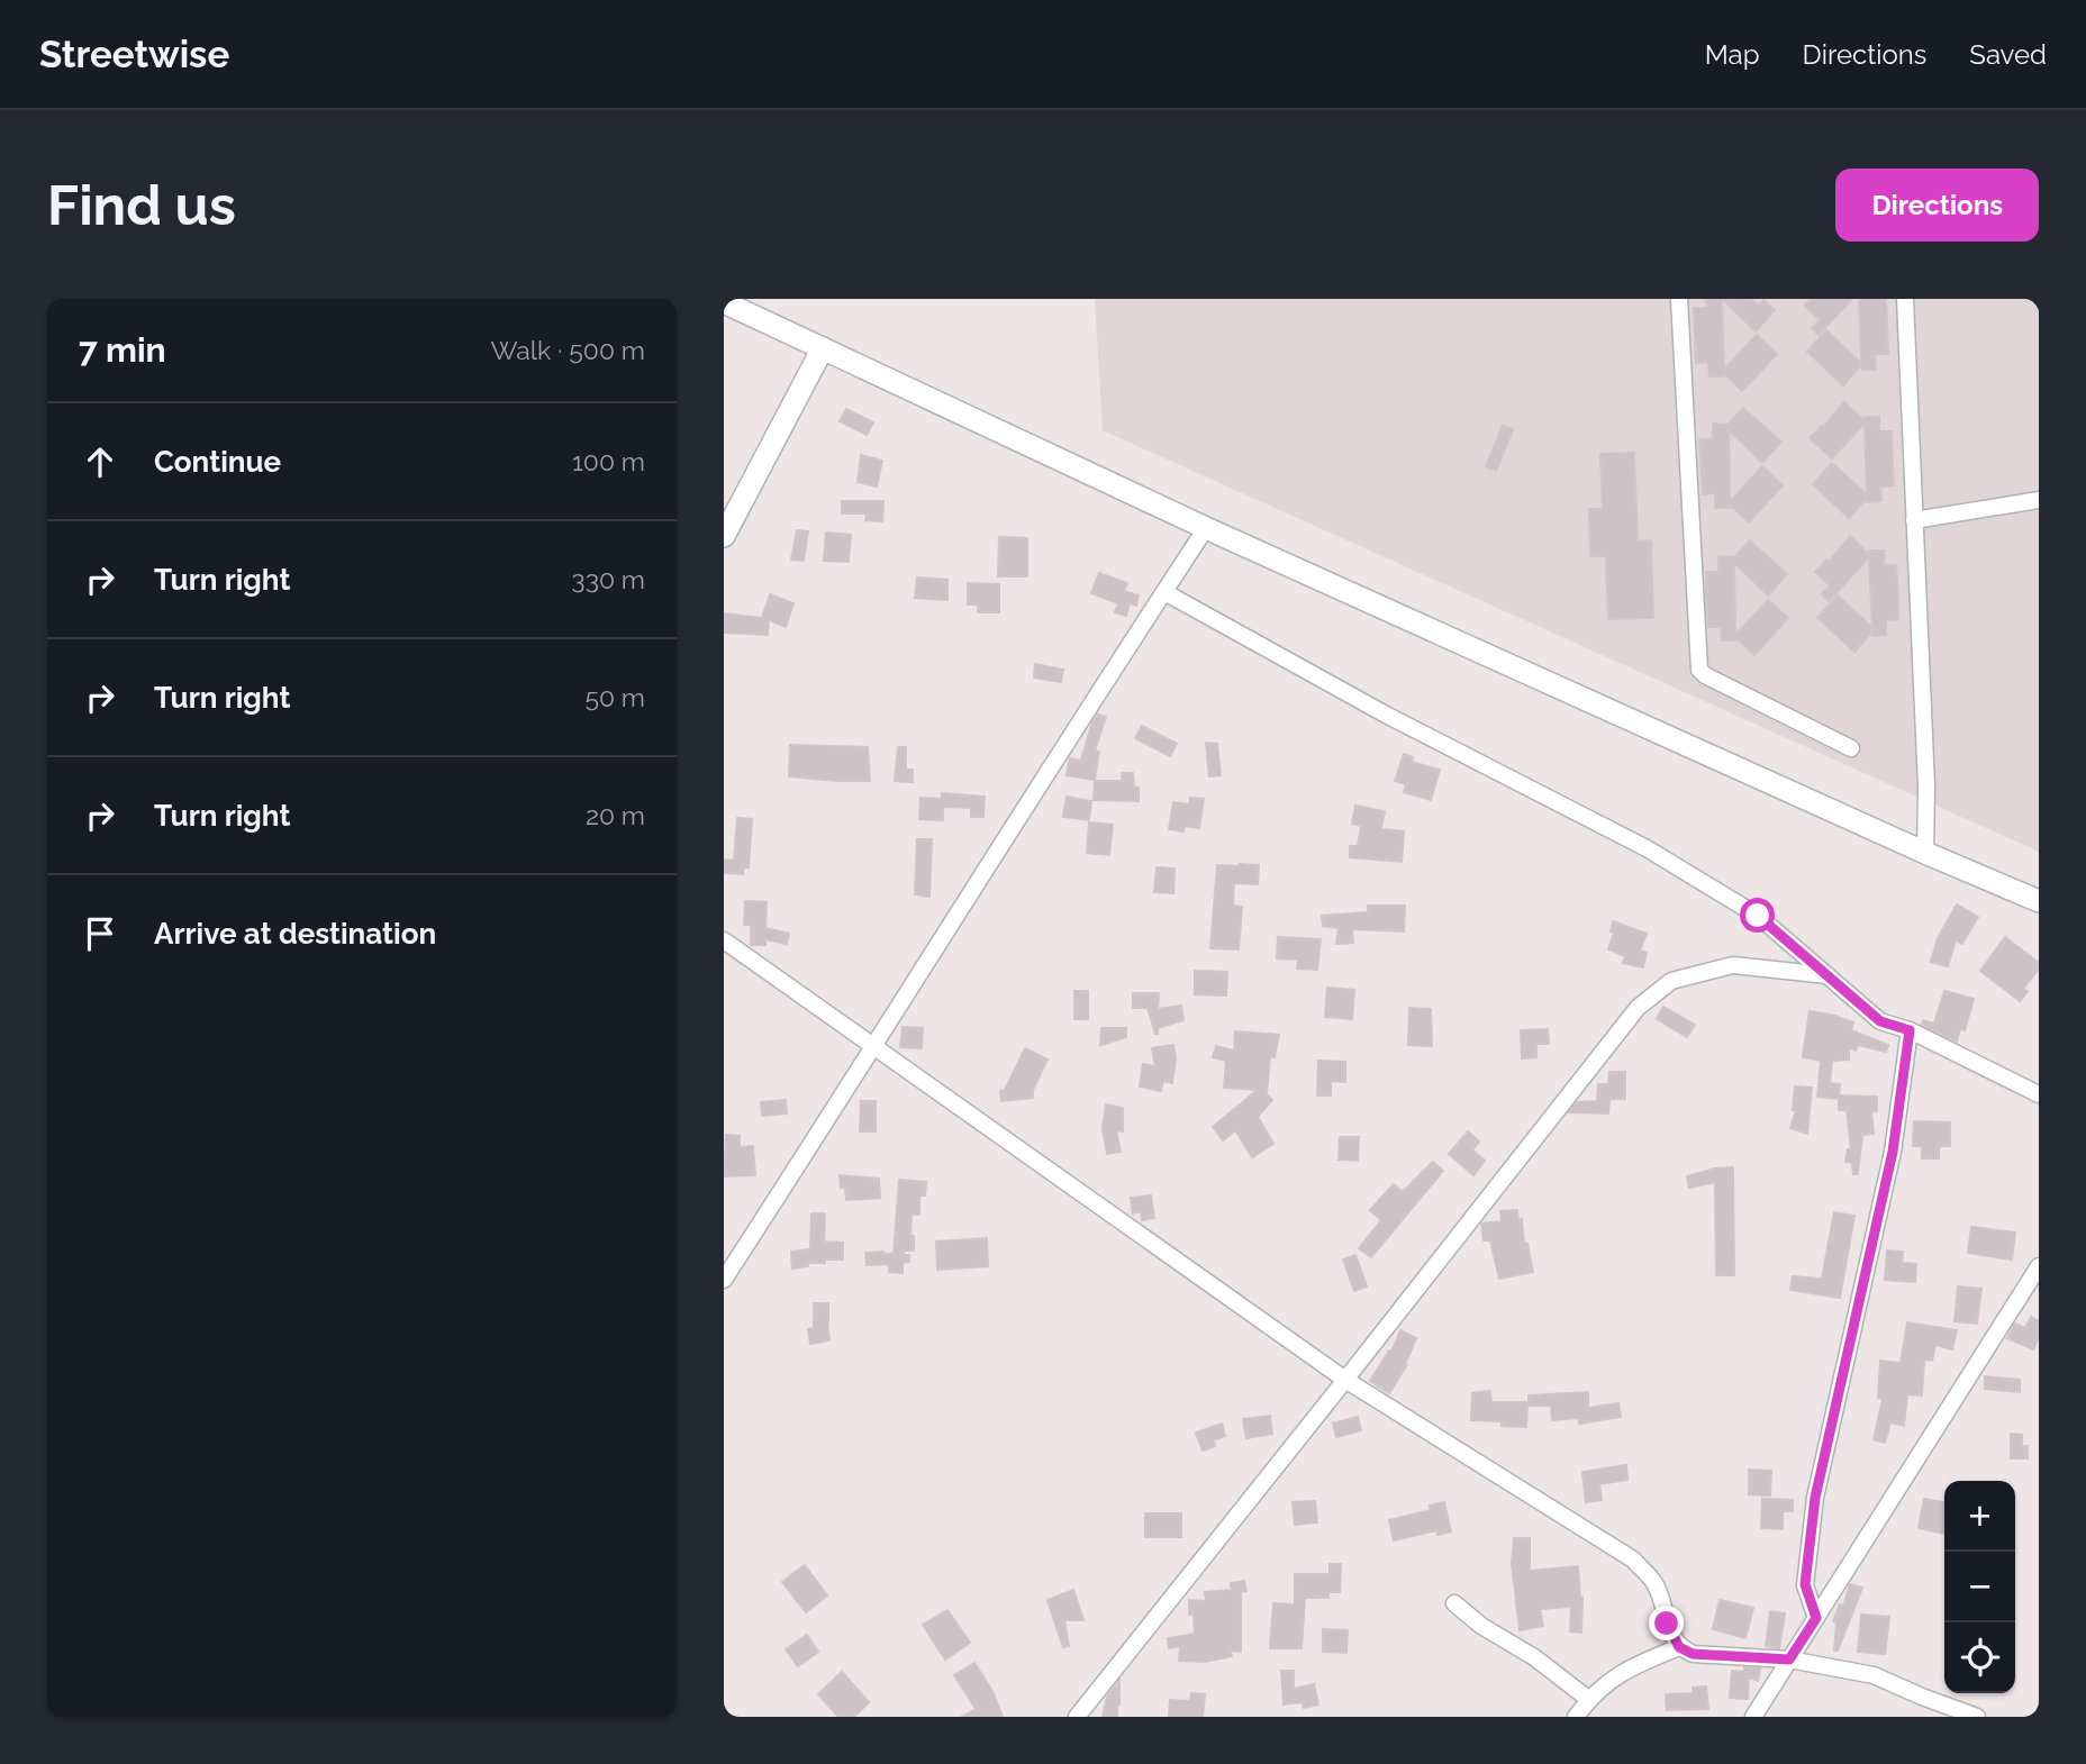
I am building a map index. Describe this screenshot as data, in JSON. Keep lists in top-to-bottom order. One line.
{"page":{"header":"Streetwise","nav":["Map","Directions","Saved"],"buttons":"Directions","title":"Find us","heading":["7 min","Walk · 500 m"],"list":[["Continue","100 m"],["Turn right","330 m"],["Turn right","50 m"],["Turn right","20 m"],"Arrive at destination"],"map_buttons":["+","−"]}}
